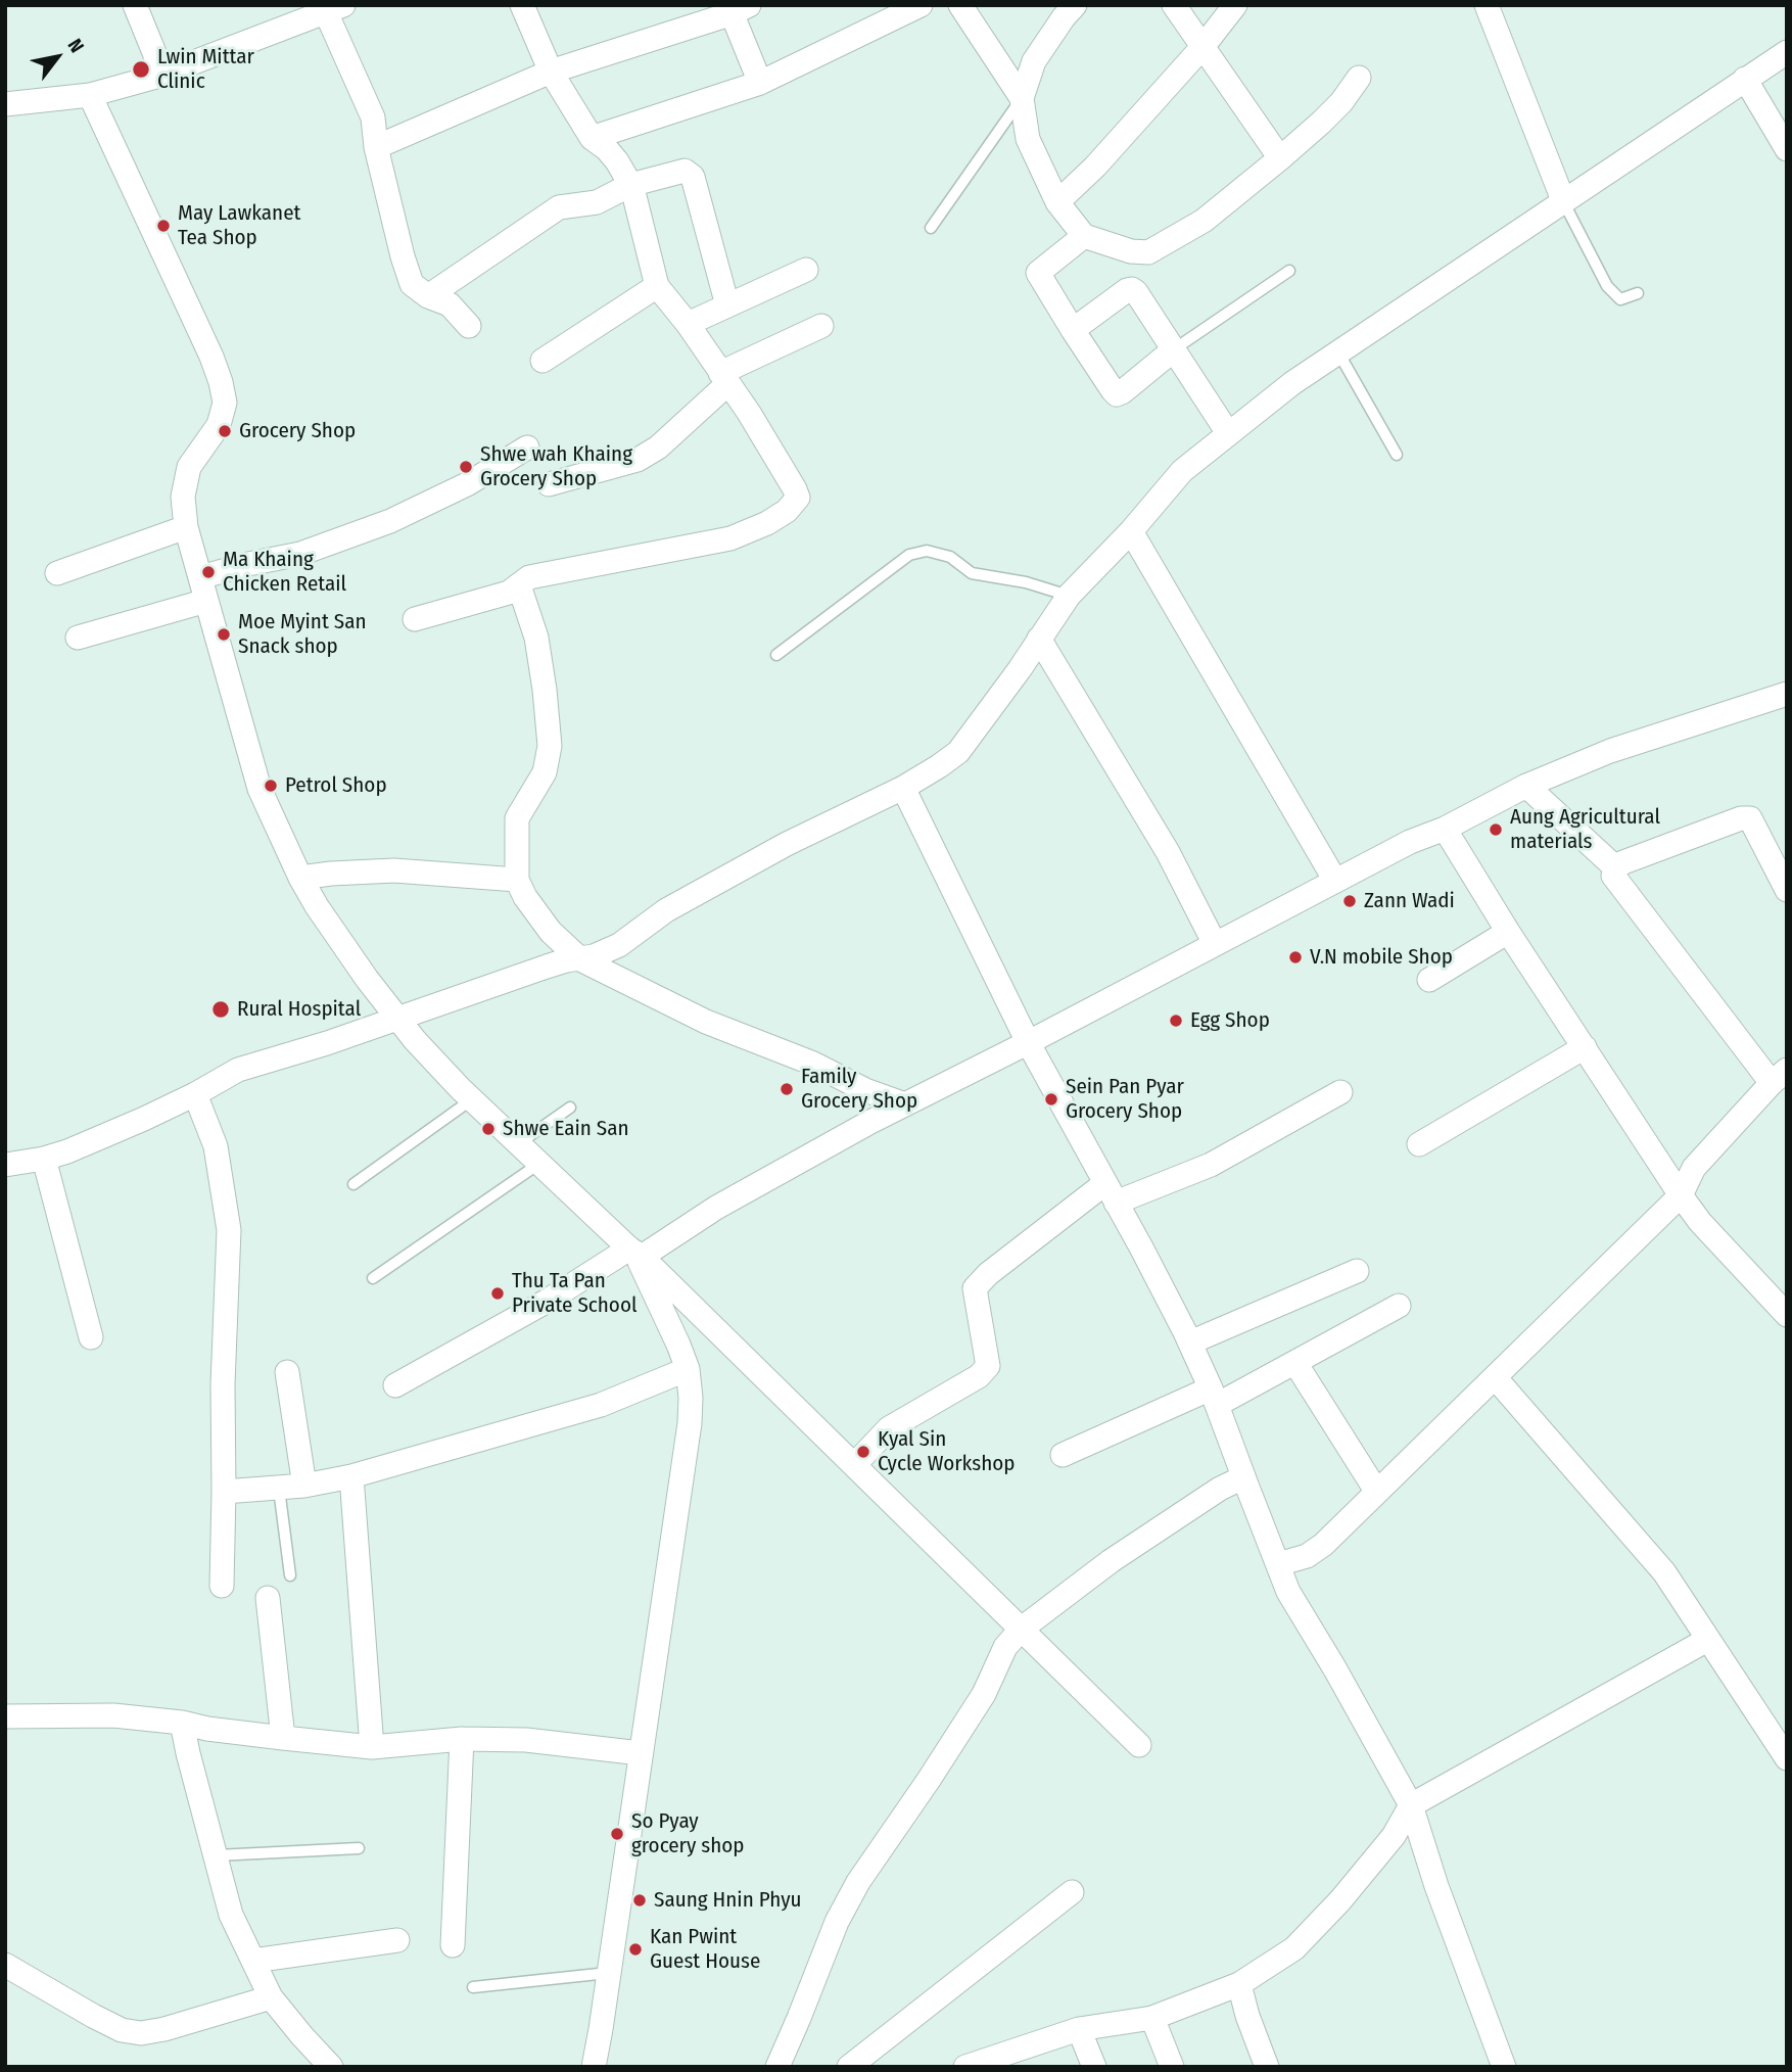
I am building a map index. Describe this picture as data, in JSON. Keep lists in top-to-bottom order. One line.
{"places":["Lwin Mittar Clinic","May Lawkanet Tea Shop","Grocery Shop","Shwe wah Khaing Grocery Shop","Ma Khaing Chicken Retail","Moe Myint San Snack shop","Petrol Shop","Aung Agricultural materials","Zann Wadi","V.N mobile Shop","Rural Hospital","Egg Shop","Family Grocery Shop","Sein Pan Pyar Grocery Shop","Shwe Eain San","Thu Ta Pan Private School","Kyal Sin Cycle Workshop","So Pyay grocery shop","Saung Hnin Phyu","Kan Pwint Guest House"],"north":"top right"}
